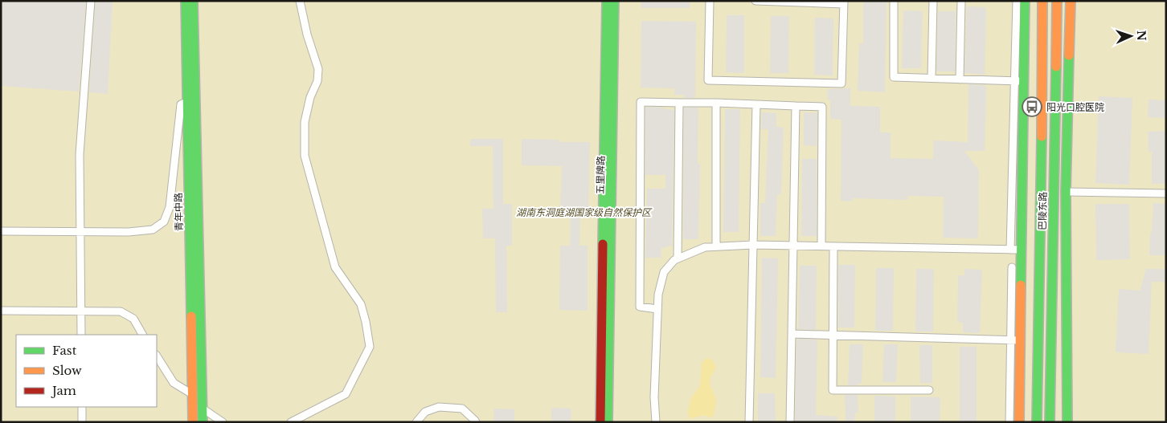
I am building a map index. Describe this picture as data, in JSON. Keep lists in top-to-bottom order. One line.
{"streets":{"main road":["五里牌路","巴陵东路","青年中路"]},"parks":["湖南东洞庭湖国家级自然保护区"],"places":{"bus stop":["阳光口腔医院"]},"legend":["Fast","Slow","Jam"],"north":"right"}
